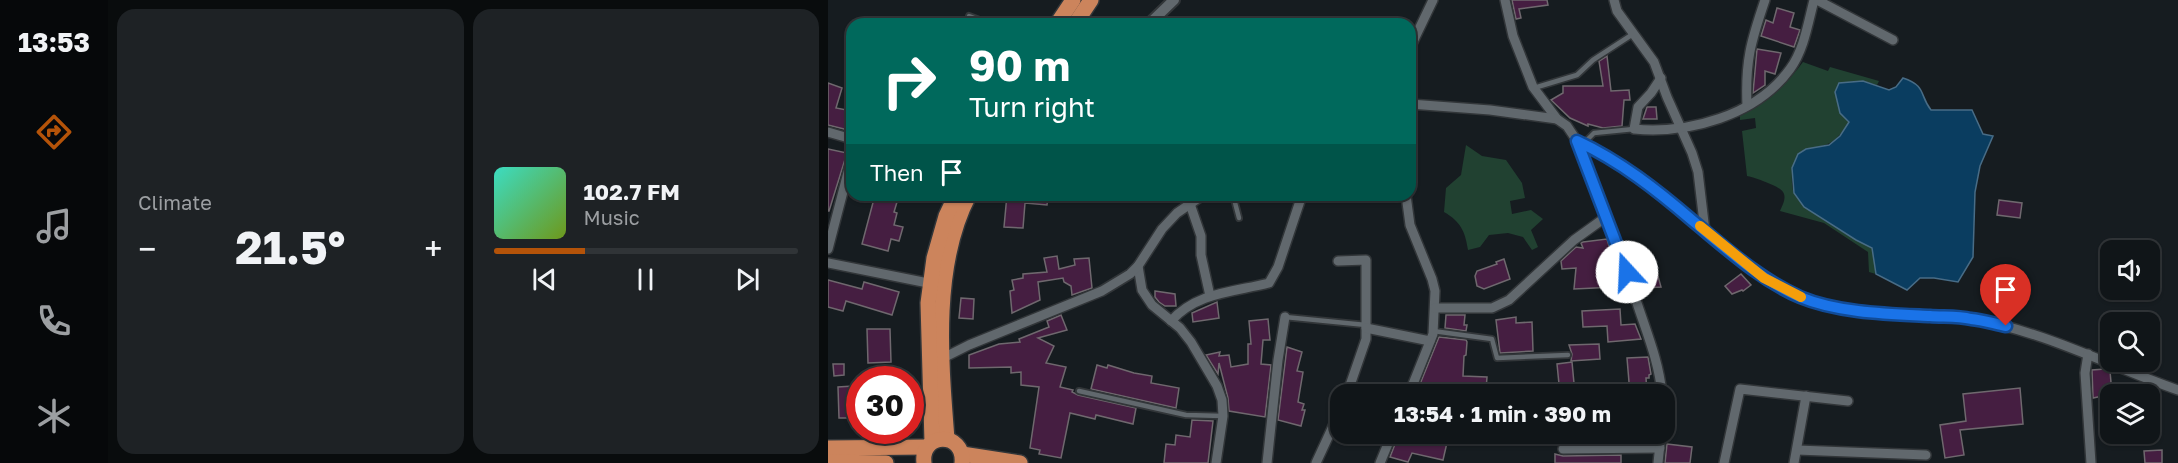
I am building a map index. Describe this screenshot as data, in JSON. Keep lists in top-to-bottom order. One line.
{"page":{"tabs":"13:53","tile":"Climate","turn":["90 m","Turn right"],"then":"Then","song":["102.7 FM","Music"],"heat":["−","21.5°","+"],"limit":"30","trip":"13:54 · 1 min · 390 m"}}
